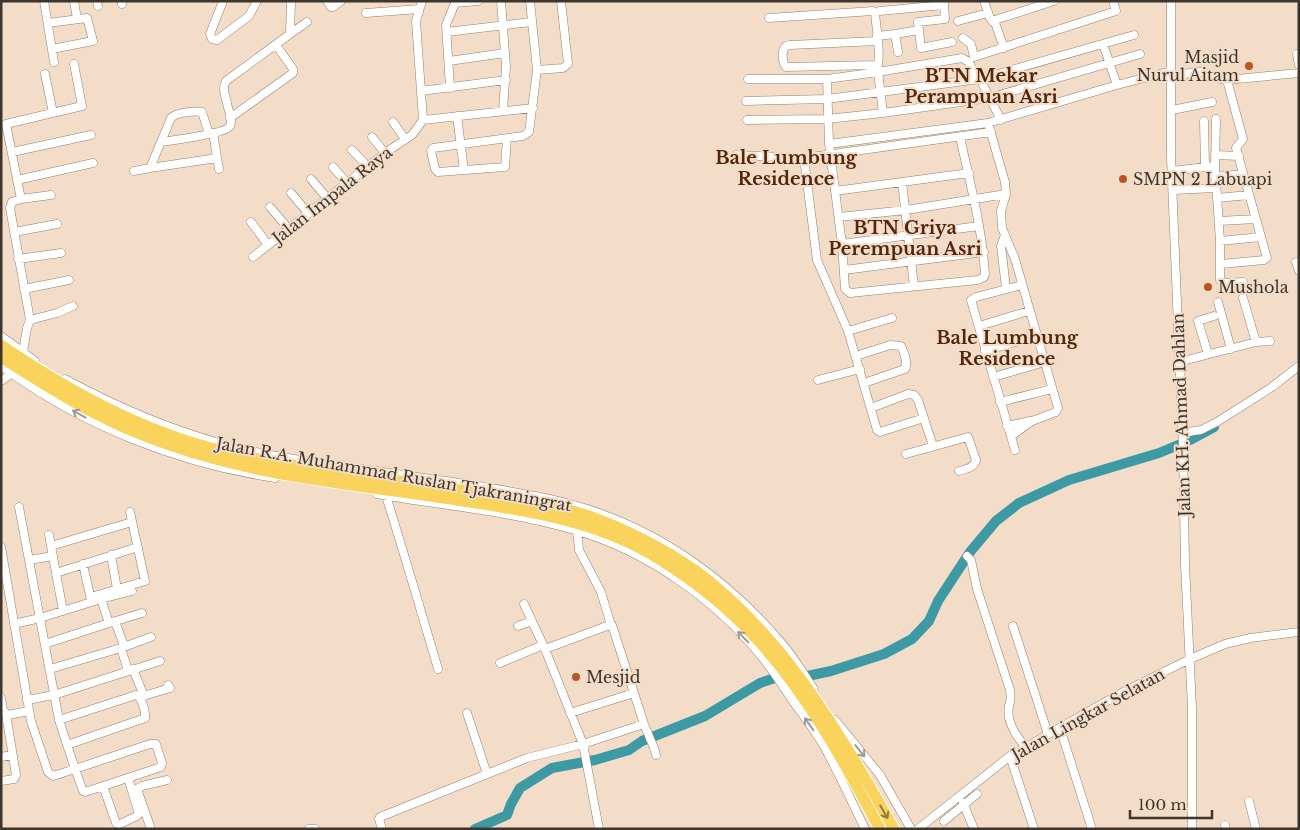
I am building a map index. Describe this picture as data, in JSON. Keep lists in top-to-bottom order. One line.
{"streets":{"highway":["Jalan R.A. Muhammad Ruslan Tjakraningrat"],"street":["Jalan Impala Raya","Jalan KH. Ahmad Dahlan","Jalan Lingkar Selatan"]},"crossings":[["Jalan KH. Ahmad Dahlan","Jalan Lingkar Selatan"]],"districts":["BTN Mekar Perampuan Asri","Bale Lumbung Residence","BTN Griya Perempuan Asri","Bale Lumbung Residence"],"places":["Masjid Nurul Aitam","SMPN 2 Labuapi","Mushola","Mesjid"],"scale_bar":"100 m"}
